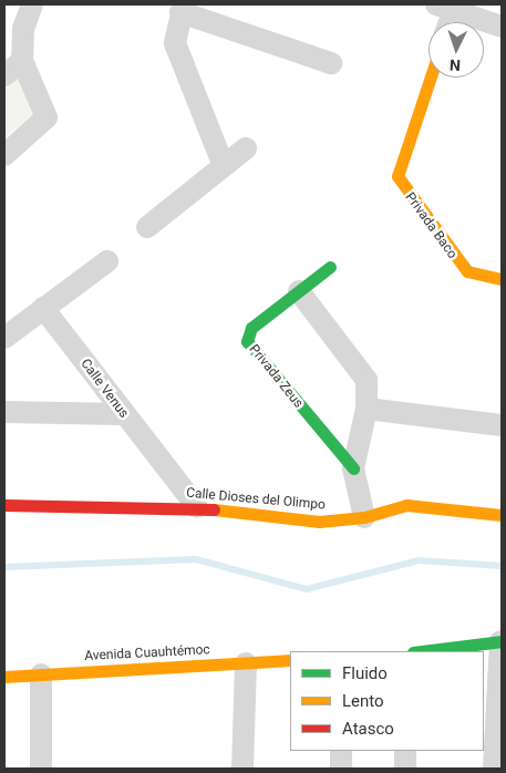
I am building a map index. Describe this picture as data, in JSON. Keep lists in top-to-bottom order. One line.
{"streets":{"main road":["Privada Baco","Privada Zeus","Calle Dioses del Olimpo","Avenida Cuauhtémoc"],"street":["Calle Venus"]},"crossings":[["Privada Zeus","Calle Dioses del Olimpo"],["Calle Venus","Calle Dioses del Olimpo"]],"legend":["Fluido","Lento","Atasco"],"north":"bottom"}
